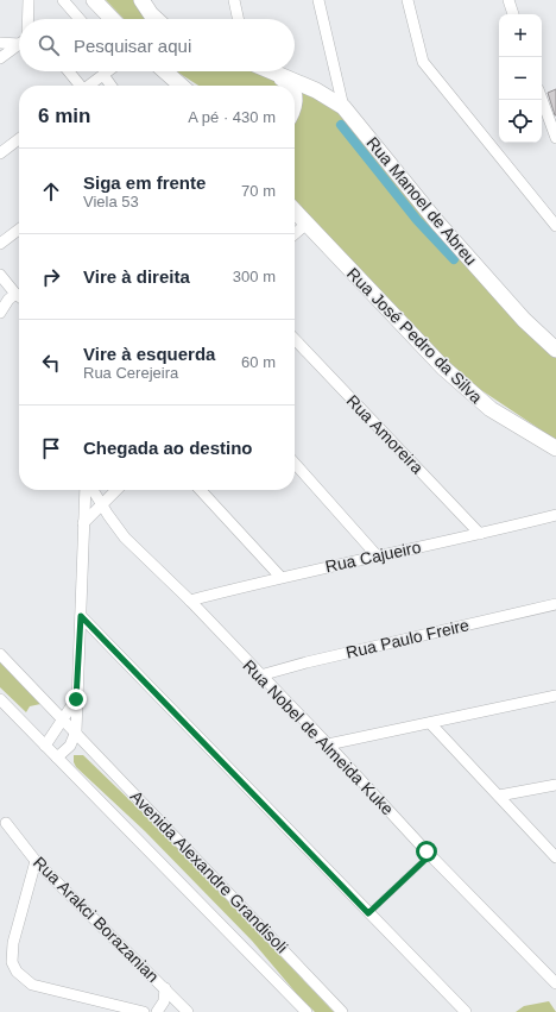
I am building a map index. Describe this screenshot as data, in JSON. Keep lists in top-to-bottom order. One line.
{"streets":{"main road":["Rua Manoel de Abreu","Rua José Pedro da Silva"],"street":["Rua Amoreira","Rua Cajueiro","Rua Paulo Freire","Rua Nobel de Almeida Kuke","Avenida Alexandre Grandisoli","Rua Arakci Borazanian"]},"crossings":[["Rua Amoreira","Rua Cajueiro"],["Rua Cajueiro","Rua Nobel de Almeida Kuke"],["Rua Paulo Freire","Rua Nobel de Almeida Kuke"]],"page":{"map_buttons":["+","−"],"search":"Pesquisar aqui","heading":["6 min","A pé · 430 m"],"list":[["Siga em frente","Viela 53","70 m"],["Vire à direita","300 m"],["Vire à esquerda","Rua Cerejeira","60 m"],"Chegada ao destino"]}}
